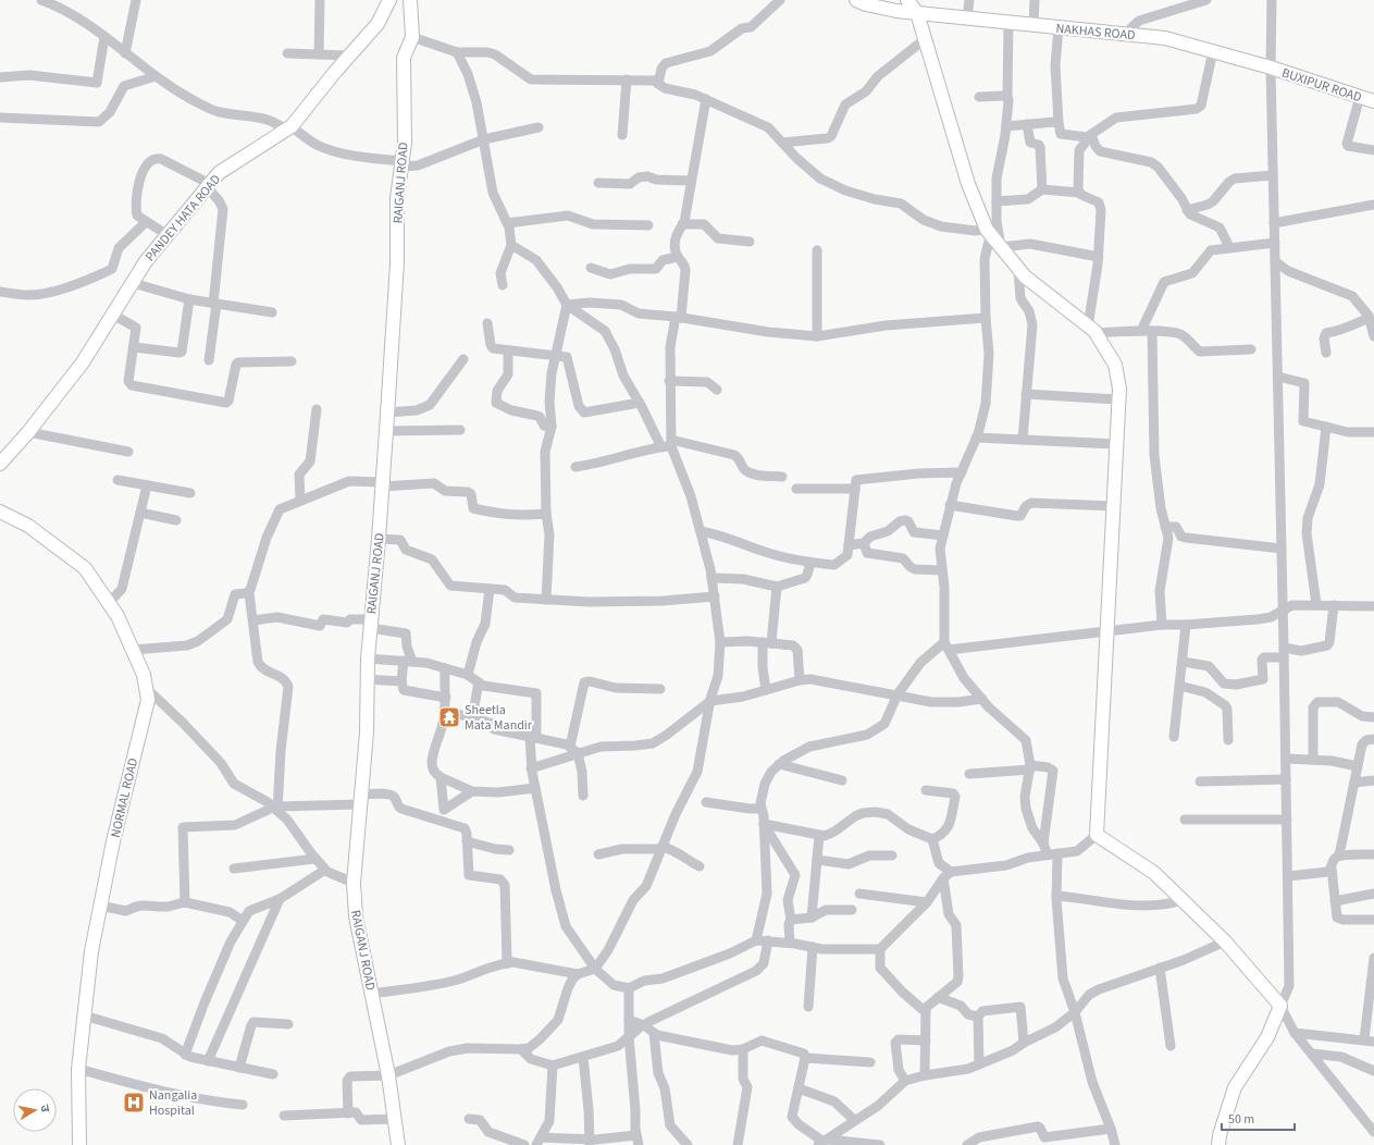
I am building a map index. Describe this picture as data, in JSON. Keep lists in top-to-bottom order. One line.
{"streets":{"main road":["NAKHAS ROAD","BUXIPUR ROAD","RAIGANJ ROAD","PANDEY HATA ROAD","NORMAL ROAD"]},"crossings":[["NAKHAS ROAD","BUXIPUR ROAD"]],"places":{"temple":["Sheetla Mata Mandir"],"hospital":["Nangalia Hospital"]},"scale_bar":"50 m","north":"right"}
